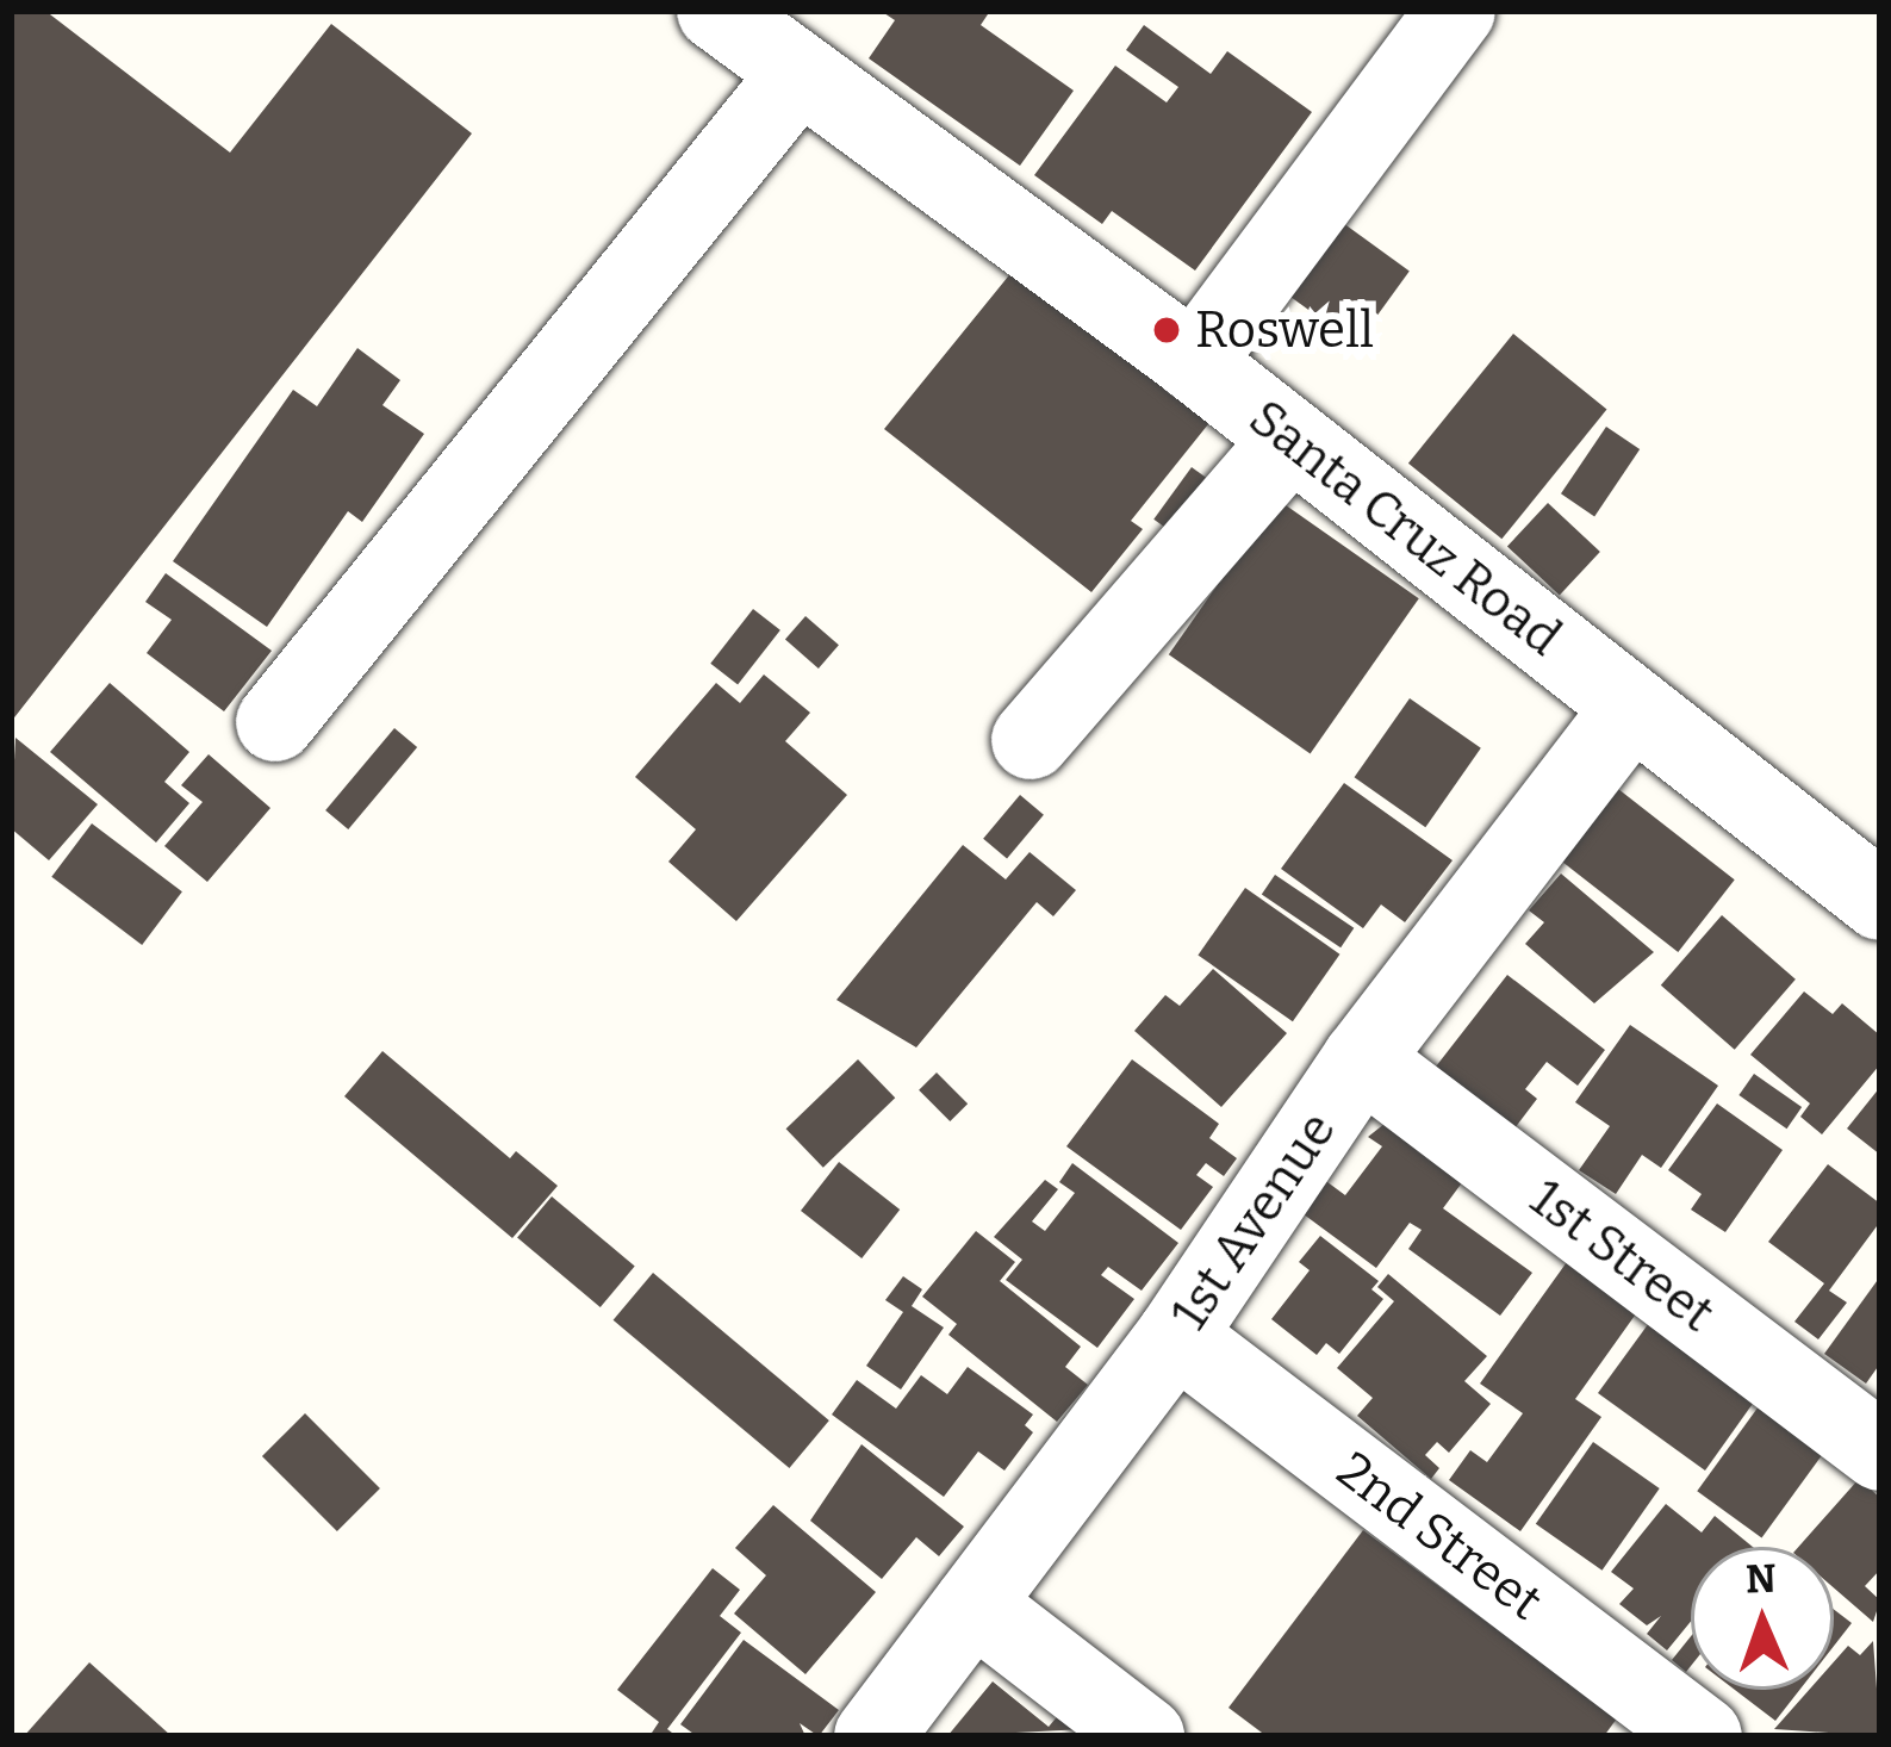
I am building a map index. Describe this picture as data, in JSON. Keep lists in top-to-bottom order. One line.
{"streets":{"street":["Santa Cruz Road","1st Avenue","1st Street","2nd Street"]},"crossings":[["Santa Cruz Road","1st Avenue"],["1st Avenue","1st Street"],["1st Avenue","2nd Street"]],"places":["Roswell"],"north":"top"}
